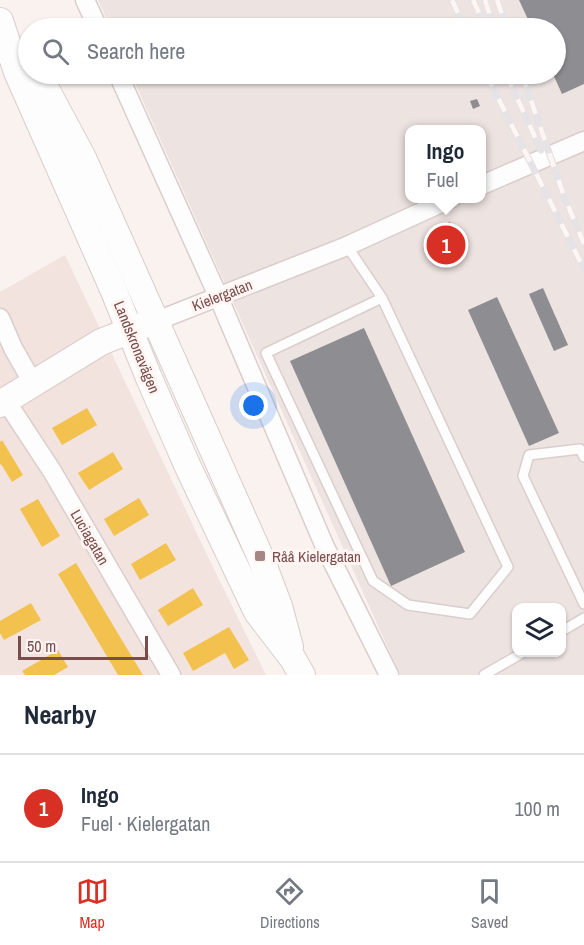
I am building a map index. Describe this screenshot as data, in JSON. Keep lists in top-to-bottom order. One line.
{"streets":{"main road":["Kielergatan","Landskronavägen"],"street":["Luciagatan"]},"crossings":[["Kielergatan","Landskronavägen"],["Kielergatan","Luciagatan"]],"places":{"transit":["Råå Kielergatan"]},"scale_bar":"50 m","page":{"search":"Search here","popup":["Ingo","Fuel"],"pins":"1","scale":"50 m","heading":"Nearby","list":[{"mark":"1","name":"Ingo","note":"Fuel · Kielergatan","value":"100 m"}],"nav":["Map","Directions","Saved"]}}
